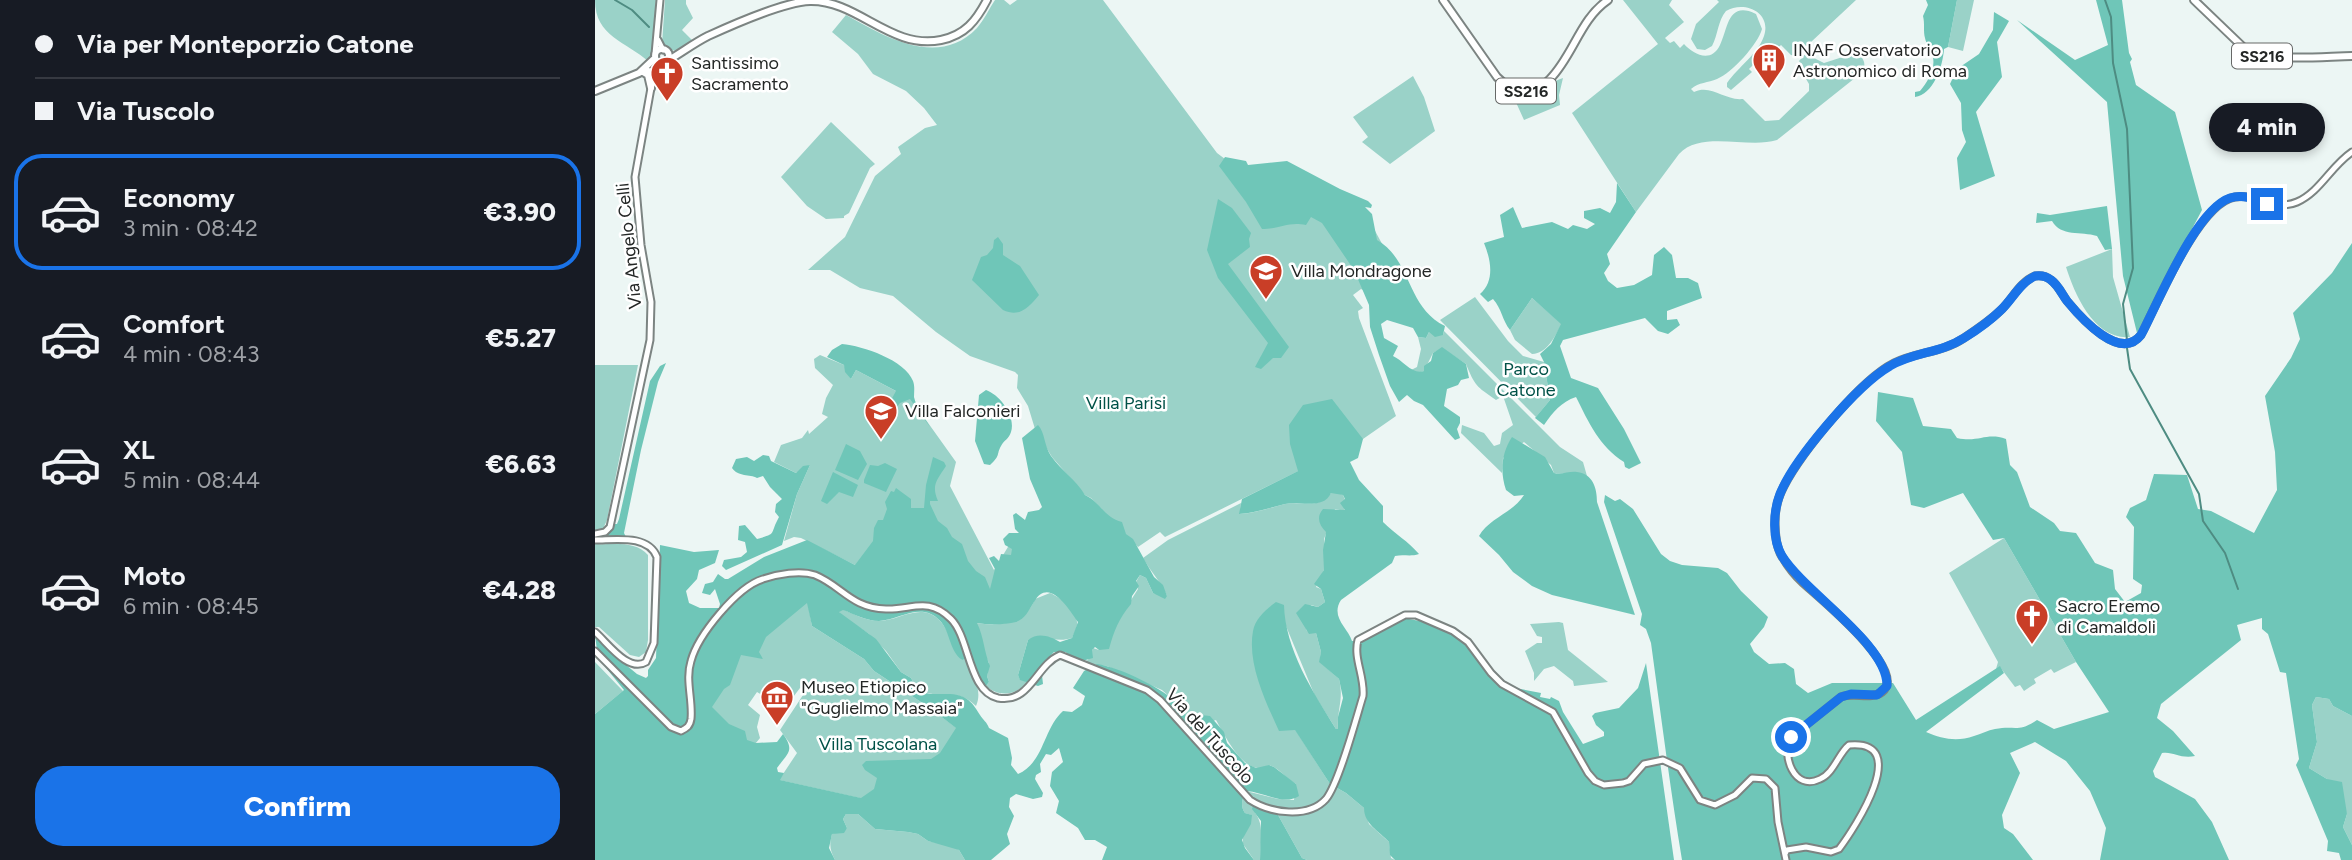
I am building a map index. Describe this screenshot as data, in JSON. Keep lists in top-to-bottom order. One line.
{"streets":{"main road":["SS216"],"street":["Via Angelo Celli","Via del Tuscolo"]},"parks":["Parco Catone","Villa Parisi","Villa Tuscolana"],"places":{"building":["INAF Osservatorio Astronomico di Roma"],"church":["Santissimo Sacramento","Sacro Eremo di Camaldoli"],"school or university":["Villa Mondragone","Villa Falconieri"],"museum":["Museo Etiopico \"Guglielmo Massaia\""]},"page":{"banner":["Via per Monteporzio Catone","Via Tuscolo"],"bubble":"4 min","list":[{"name":"Economy","note":"3 min · 08:42","value":"€3.90"},{"name":"Comfort","note":"4 min · 08:43","value":"€5.27"},{"name":"XL","note":"5 min · 08:44","value":"€6.63"},{"name":"Moto","note":"6 min · 08:45","value":"€4.28"}],"buttons":"Confirm"}}
